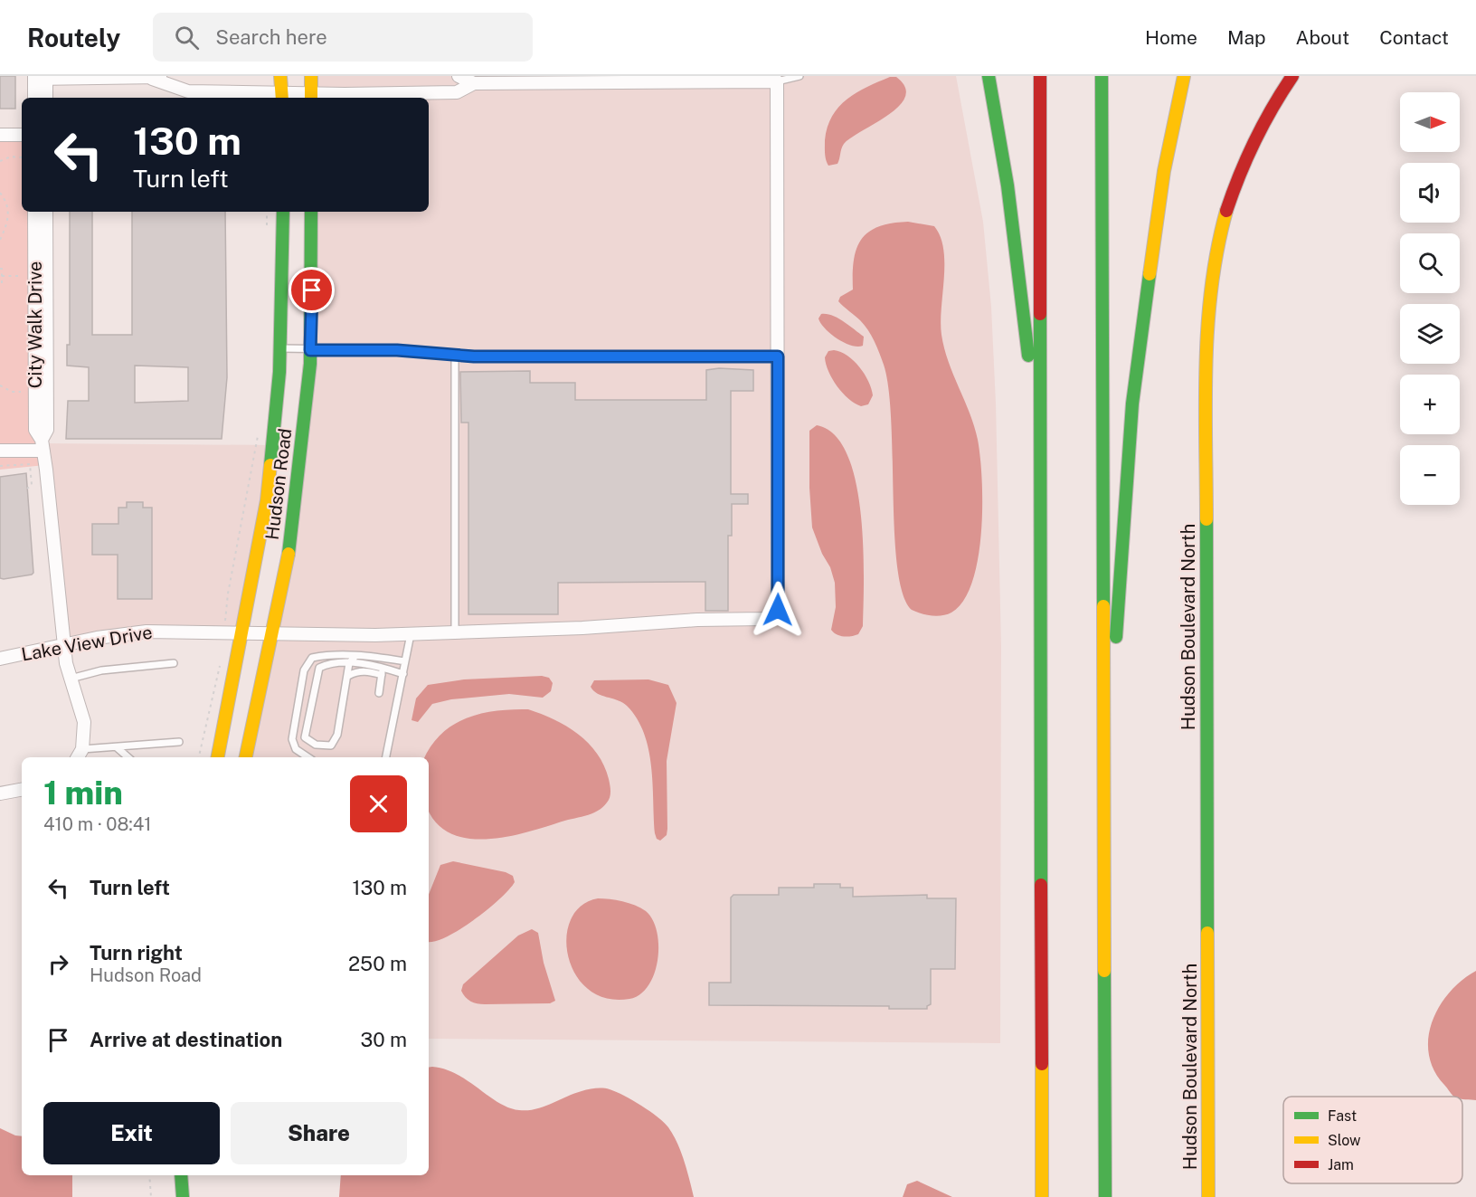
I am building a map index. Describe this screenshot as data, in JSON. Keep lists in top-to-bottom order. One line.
{"streets":{"main road":["Hudson Road","Hudson Boulevard North"],"street":["City Walk Drive","Lake View Drive"]},"crossings":[["City Walk Drive","Lake View Drive"],["Hudson Road","Lake View Drive"]],"legend":["Fast","Slow","Jam"],"north":"right","page":{"header":"Routely","search":"Search here","nav":["Home","Map","About","Contact"],"map_buttons":["+","−"],"turn":["130 m","Turn left"],"heading":["1 min","410 m · 08:41"],"list":[{"name":"Turn left","value":"130 m"},{"name":"Turn right","note":"Hudson Road","value":"250 m"},{"name":"Arrive at destination","value":"30 m"}],"buttons":["Exit","Share"]}}
